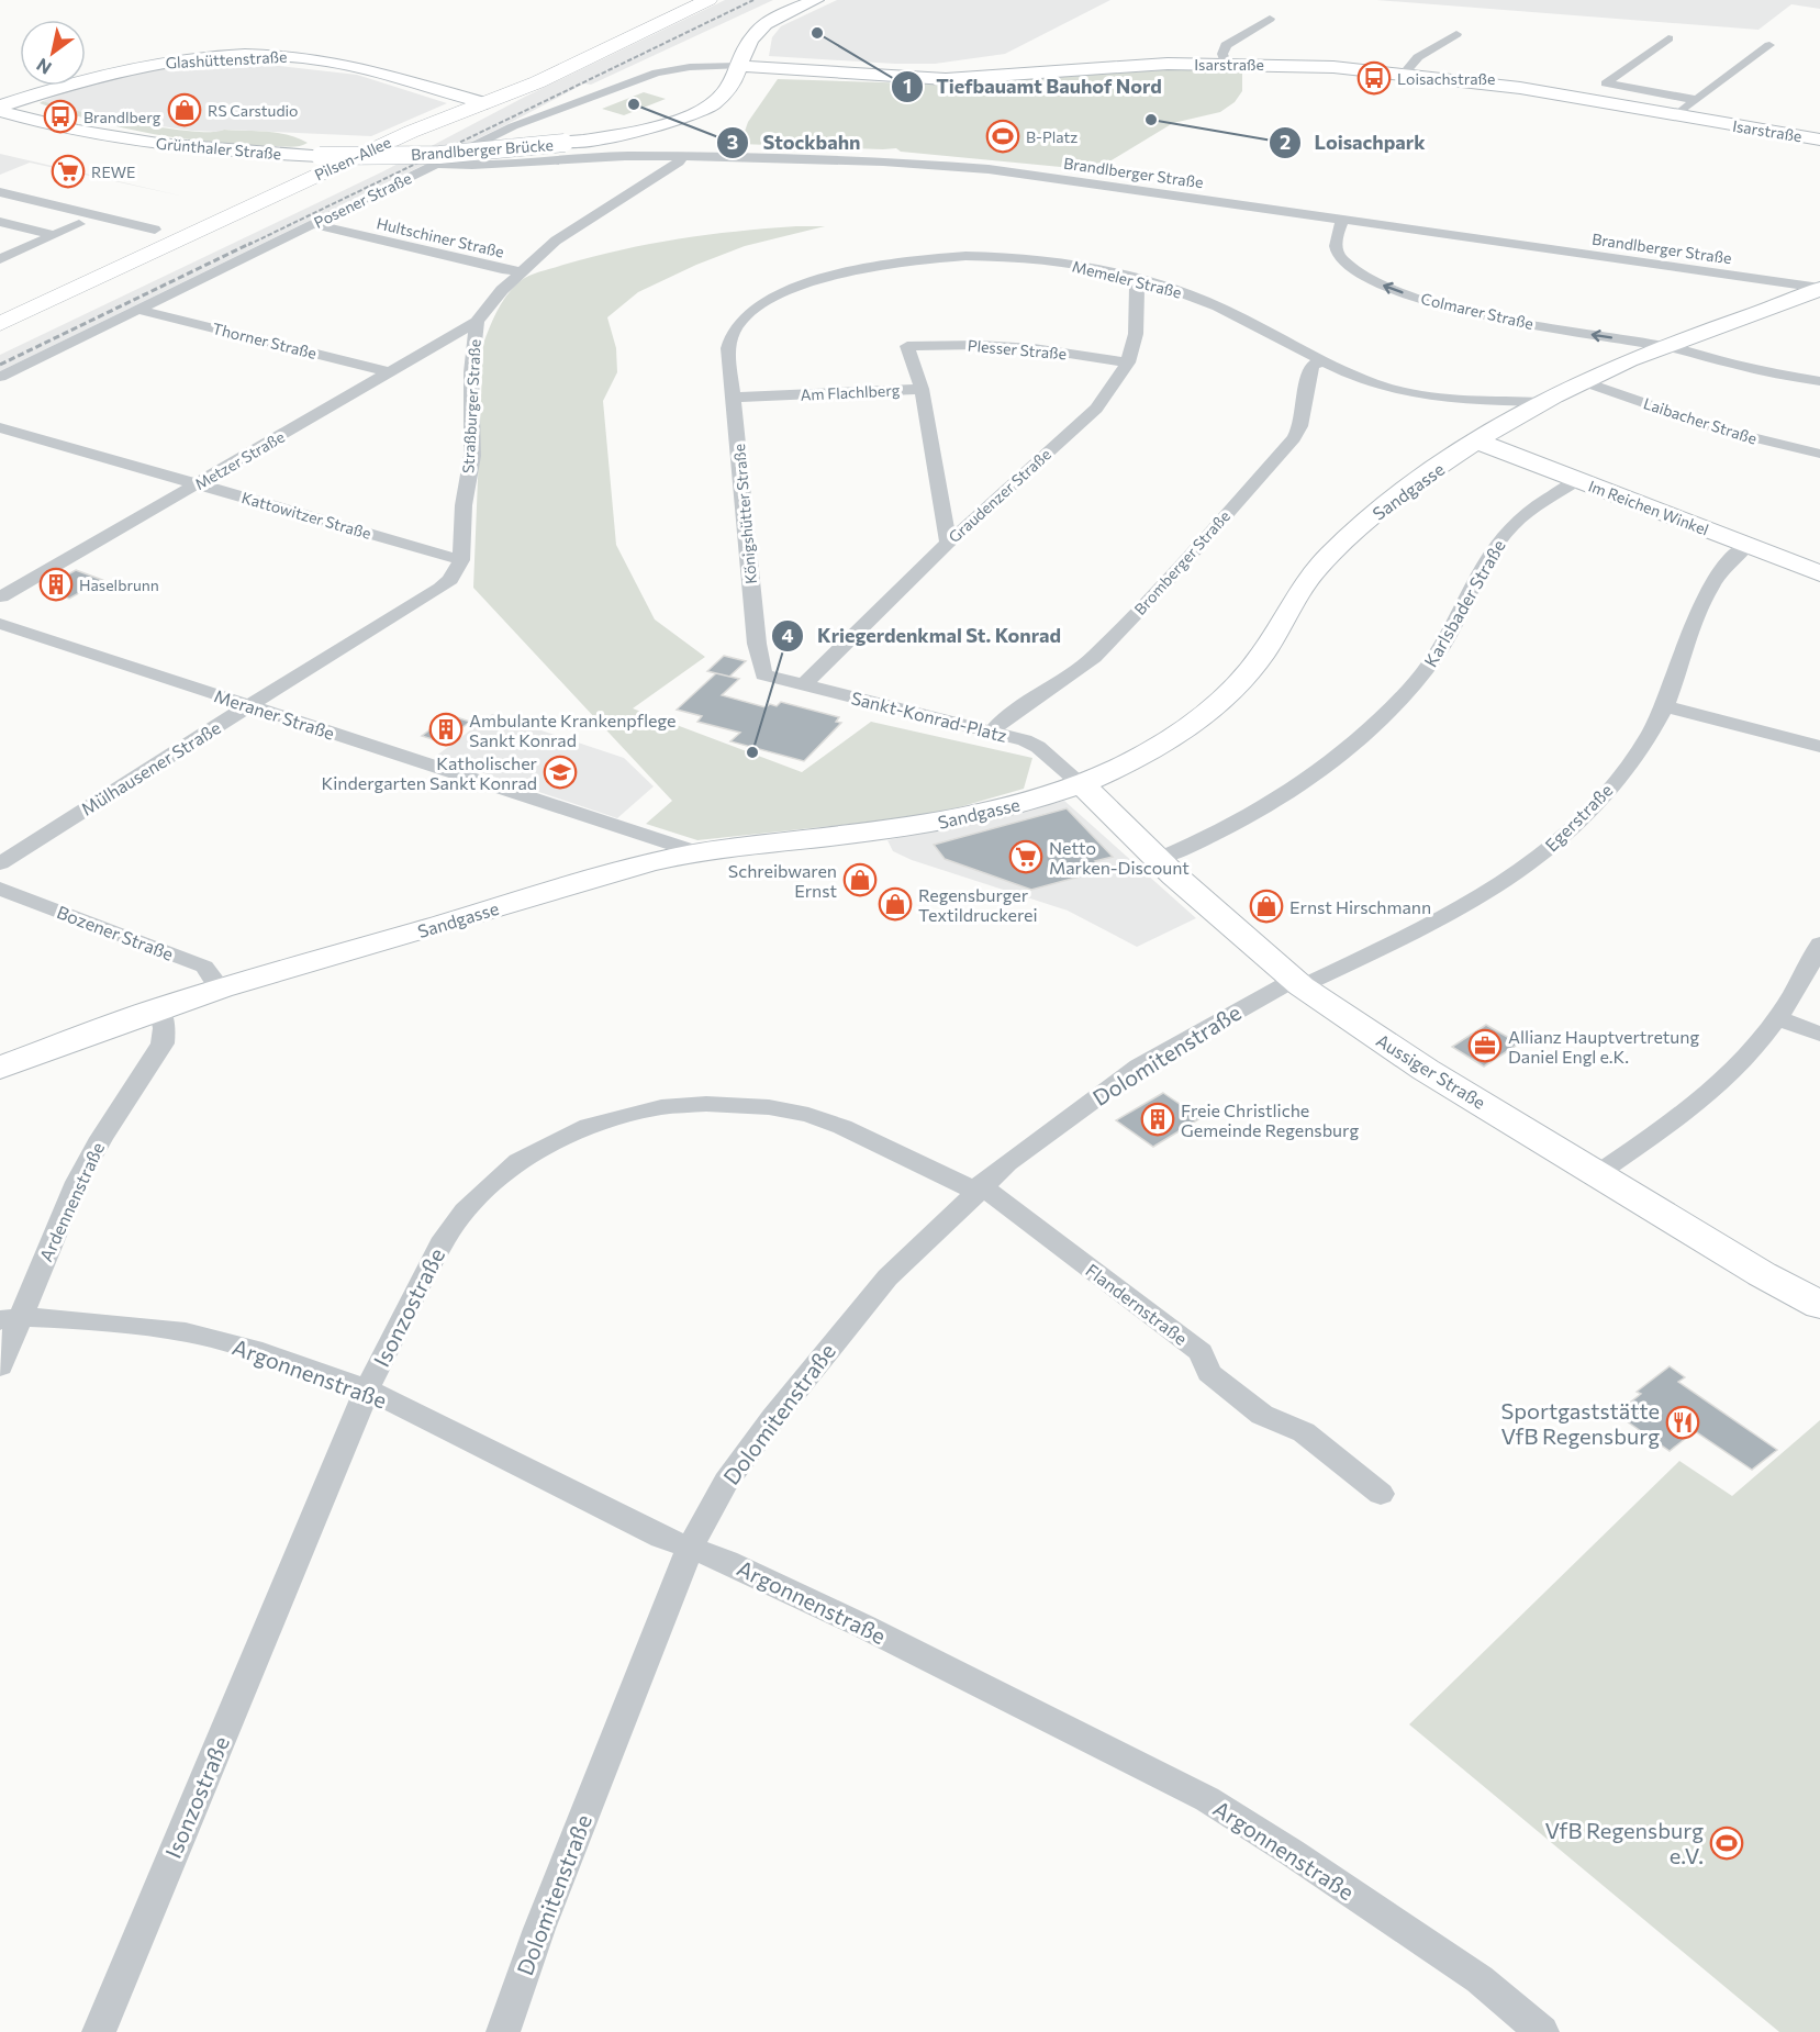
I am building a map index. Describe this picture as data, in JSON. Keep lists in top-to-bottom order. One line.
{"streets":{"main road":["Pilsen-Allee"],"street":["Glashüttenstraße","Isarstraße","Grünthaler Straße","Brandlberger Brücke","Brandlberger Straße","Posener Straße","Hultschiner Straße","Memeler Straße","Colmarer Straße","Thorner Straße","Plesser Straße","Am Flachlberg","Straßburger Straße","Laibacher Straße","Metzer Straße","Sandgasse","Graudenzer Straße","Im Reichen Winkel","Königshütter Straße","Kattowitzer Straße","Bromberger Straße","Karlsbader Straße","Meraner Straße","Sankt-Konrad-Platz","Mülhausener Straße","Egerstraße","Bozener Straße","Dolomitenstraße","Aussiger Straße","Ardennenstraße","Flandernstraße","Isonzostraße","Argonnenstraße"]},"crossings":[["Glashüttenstraße","Grünthaler Straße"],["Glashüttenstraße","Pilsen-Allee"],["Isarstraße","Brandlberger Brücke"],["Isarstraße","Posener Straße"],["Grünthaler Straße","Brandlberger Brücke"],["Brandlberger Brücke","Posener Straße"],["Brandlberger Straße","Posener Straße"],["Brandlberger Straße","Colmarer Straße"],["Brandlberger Straße","Straßburger Straße"],["Brandlberger Straße","Sandgasse"],["Posener Straße","Hultschiner Straße"],["Posener Straße","Thorner Straße"],["Hultschiner Straße","Straßburger Straße"],["Memeler Straße","Sandgasse"],["Memeler Straße","Graudenzer Straße"],["Memeler Straße","Königshütter Straße"],["Memeler Straße","Bromberger Straße"],["Colmarer Straße","Sandgasse"],["Thorner Straße","Metzer Straße"],["Plesser Straße","Am Flachlberg"],["Plesser Straße","Graudenzer Straße"],["Am Flachlberg","Königshütter Straße"],["Straßburger Straße","Metzer Straße"],["Straßburger Straße","Kattowitzer Straße"],["Straßburger Straße","Mülhausener Straße"],["Laibacher Straße","Sandgasse"],["Metzer Straße","Kattowitzer Straße"],["Sandgasse","Im Reichen Winkel"],["Sandgasse","Meraner Straße"],["Sandgasse","Sankt-Konrad-Platz"],["Sandgasse","Bozener Straße"],["Sandgasse","Aussiger Straße"],["Sandgasse","Ardennenstraße"],["Graudenzer Straße","Sankt-Konrad-Platz"],["Im Reichen Winkel","Karlsbader Straße"],["Im Reichen Winkel","Egerstraße"],["Königshütter Straße","Sankt-Konrad-Platz"],["Kattowitzer Straße","Mülhausener Straße"],["Bromberger Straße","Sankt-Konrad-Platz"],["Karlsbader Straße","Aussiger Straße"],["Meraner Straße","Mülhausener Straße"],["Sankt-Konrad-Platz","Aussiger Straße"],["Egerstraße","Dolomitenstraße"],["Egerstraße","Aussiger Straße"],["Dolomitenstraße","Aussiger Straße"],["Dolomitenstraße","Flandernstraße"],["Dolomitenstraße","Isonzostraße"],["Dolomitenstraße","Argonnenstraße"],["Ardennenstraße","Argonnenstraße"],["Flandernstraße","Isonzostraße"],["Isonzostraße","Argonnenstraße"]],"one_way":["Colmarer Straße"],"places":{"other":["Tiefbauamt Bauhof Nord","Stockbahn","Loisachpark","Kriegerdenkmal St. Konrad"],"bus stop":["Loisachstraße","Brandlberg"],"shop":["RS Carstudio","Schreibwaren Ernst","Regensburger Textildruckerei","Ernst Hirschmann"],"sports":["B-Platz","VfB Regensburg e.V."],"supermarket":["REWE","Netto Marken-Discount"],"building":["Haselbrunn","Ambulante Krankenpflege Sankt Konrad","Freie Christliche Gemeinde Regensburg"],"school or university":["Katholischer Kindergarten Sankt Konrad"],"office":["Allianz Hauptvertretung Daniel Engl e.K."],"restaurant":["Sportgaststätte VfB Regensburg"]},"north":"bottom left"}
